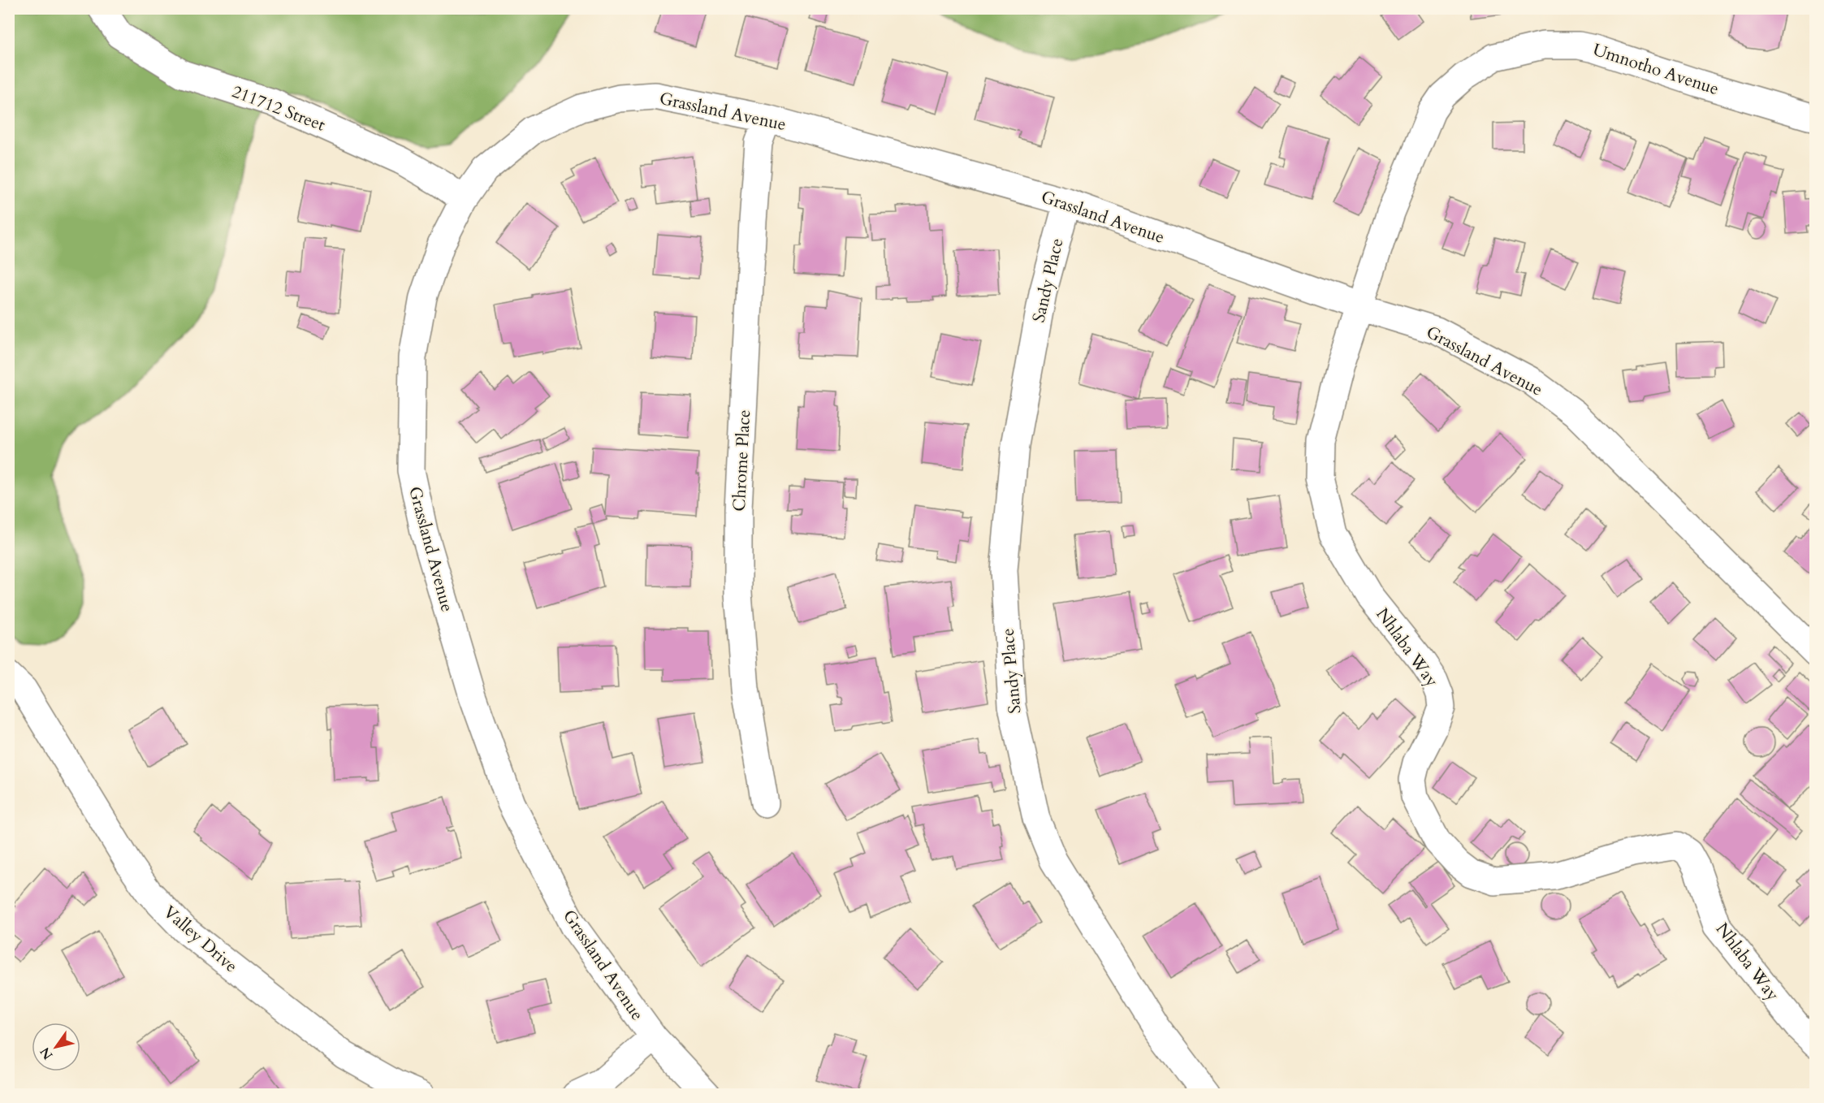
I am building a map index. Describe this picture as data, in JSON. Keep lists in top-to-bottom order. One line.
{"streets":{"street":["Umnotho Avenue","211712 Street","Grassland Avenue","Sandy Place","Chrome Place","Nhlaba Way","Valley Drive"]},"crossings":[["Umnotho Avenue","Grassland Avenue"],["Umnotho Avenue","Nhlaba Way"],["211712 Street","Grassland Avenue"],["Grassland Avenue","Sandy Place"],["Grassland Avenue","Chrome Place"],["Grassland Avenue","Nhlaba Way"]],"north":"bottom left"}
